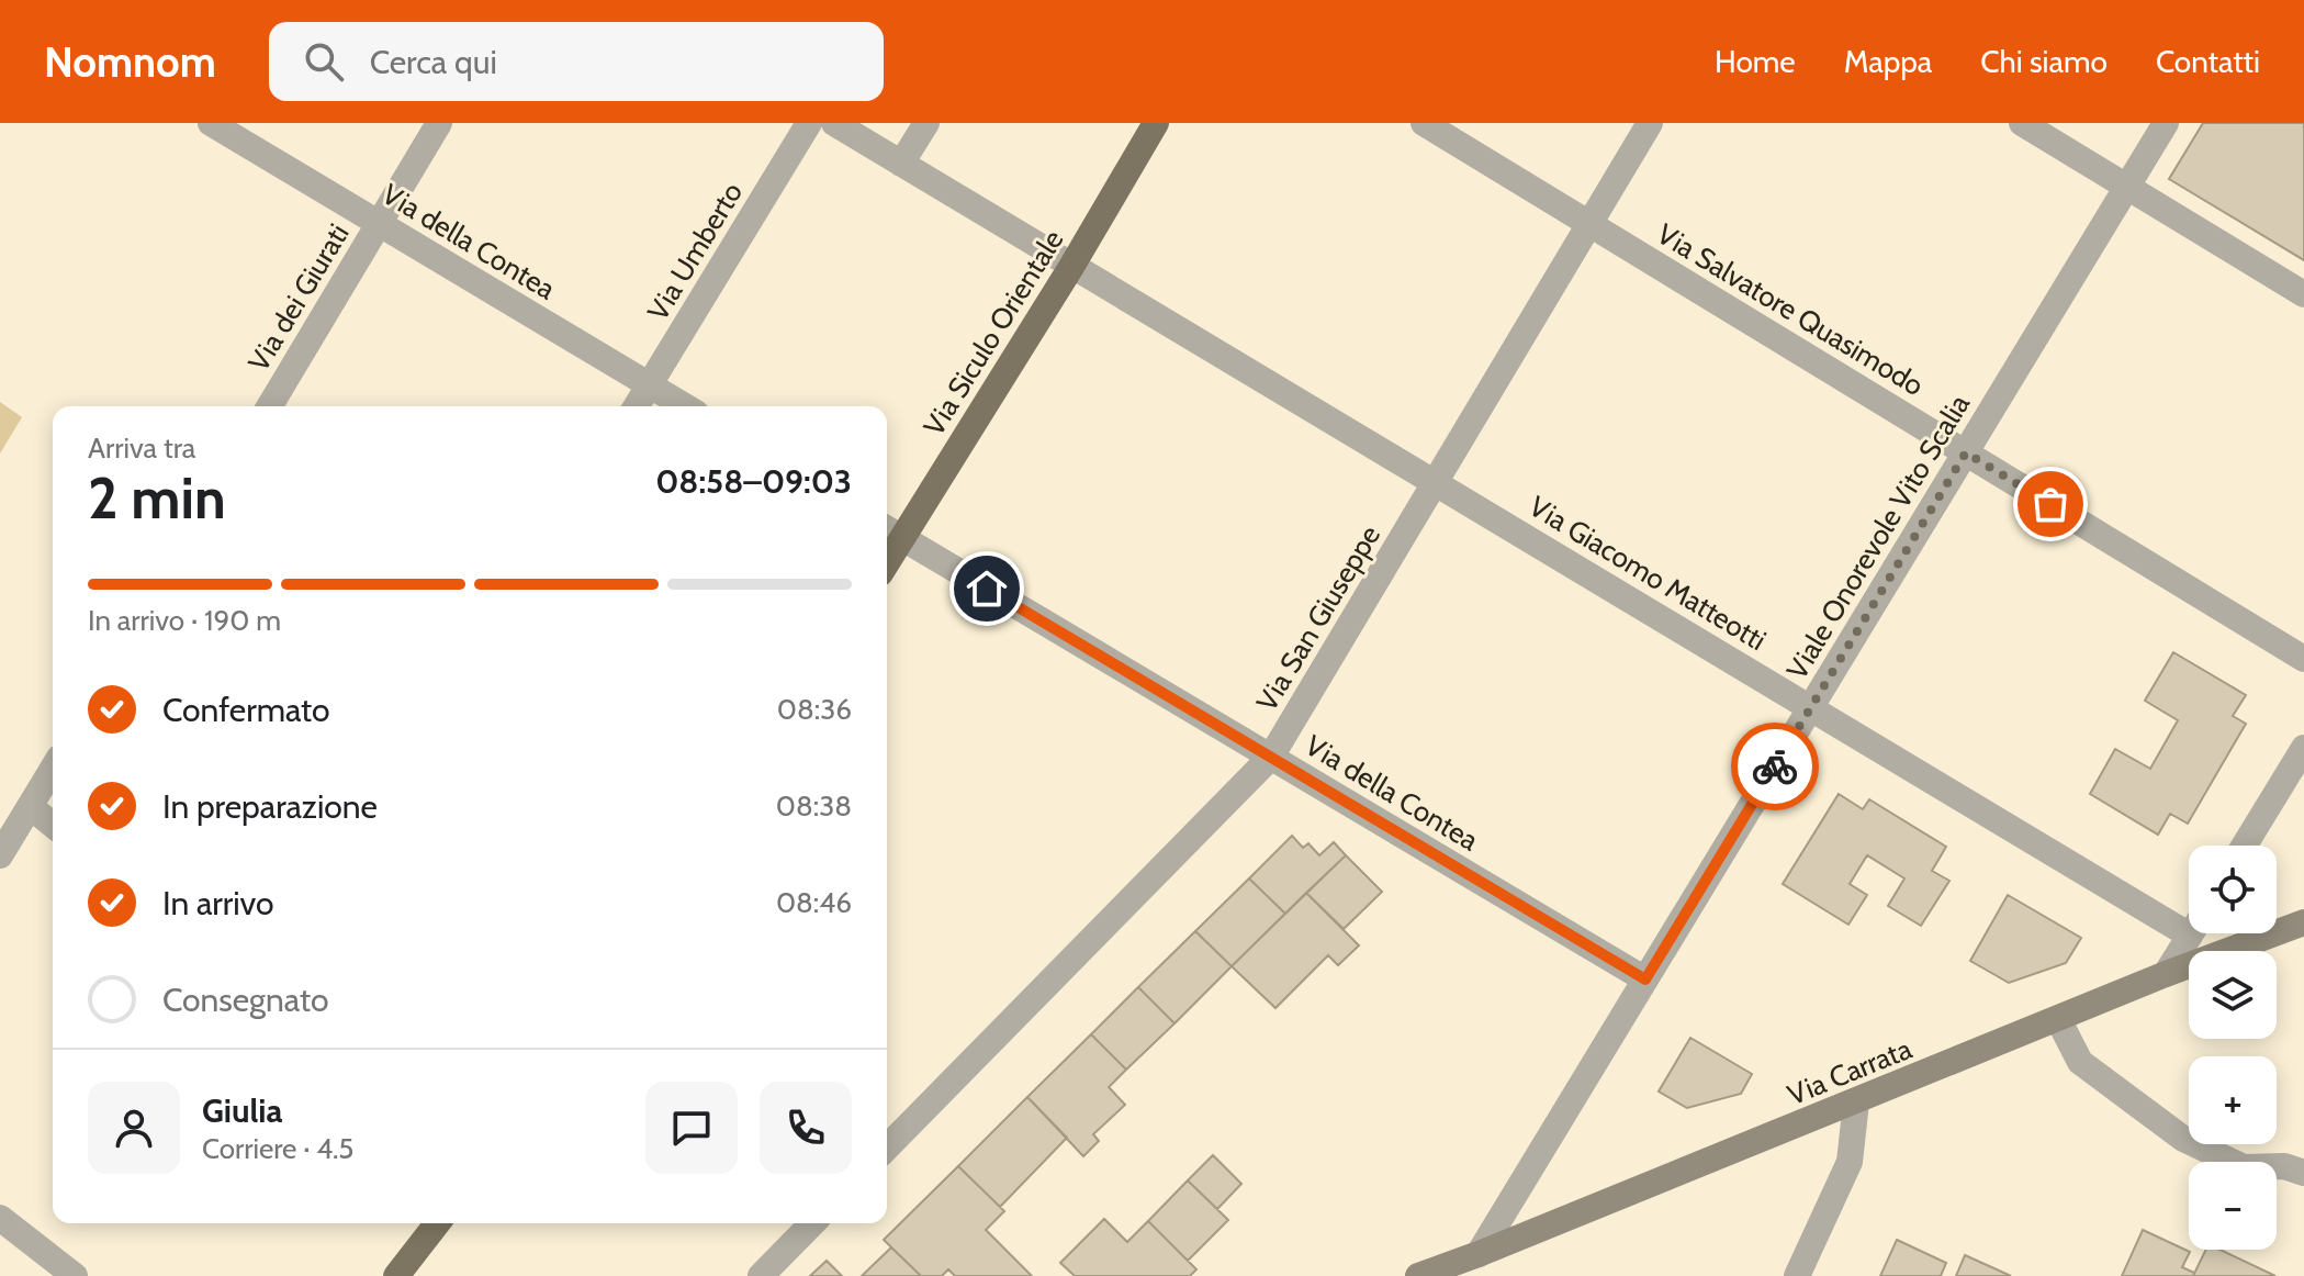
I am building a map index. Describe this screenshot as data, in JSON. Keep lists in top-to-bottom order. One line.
{"streets":{"main road":["Via Siculo Orientale"],"street":["Via della Contea","Via Umberto","Via dei Giurati","Via Salvatore Quasimodo","Viale Onorevole Vito Scalia","Via Giacomo Matteotti","Via San Giuseppe","Via Carrata"]},"crossings":[["Via della Contea","Via Umberto"],["Via della Contea","Via dei Giurati"],["Via della Contea","Via Siculo Orientale"],["Via della Contea","Viale Onorevole Vito Scalia"],["Via della Contea","Via San Giuseppe"],["Via Salvatore Quasimodo","Viale Onorevole Vito Scalia"],["Via Salvatore Quasimodo","Via San Giuseppe"],["Via Siculo Orientale","Via Giacomo Matteotti"],["Viale Onorevole Vito Scalia","Via Giacomo Matteotti"],["Viale Onorevole Vito Scalia","Via Carrata"],["Via Giacomo Matteotti","Via San Giuseppe"]],"page":{"header":"Nomnom","search":"Cerca qui","nav":["Home","Mappa","Chi siamo","Contatti"],"heading":["2 min","Arriva tra","08:58–09:03"],"panel":["Giulia","Corriere · 4.5"],"bar":"In arrivo · 190 m","list":[["Confermato","08:36"],["In preparazione","08:38"],["In arrivo","08:46"],"Consegnato"],"map_buttons":["+","−"]}}
